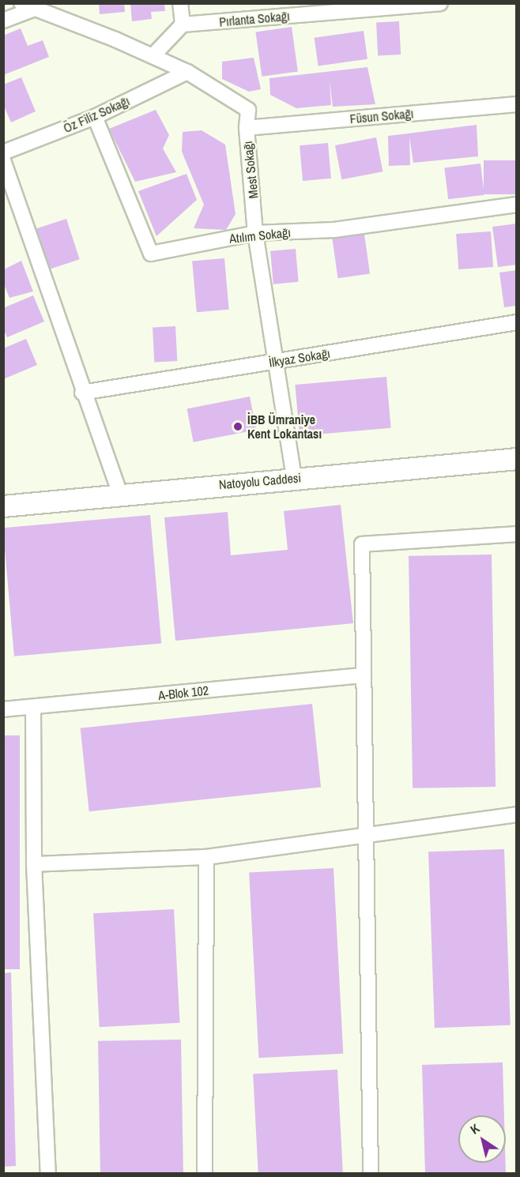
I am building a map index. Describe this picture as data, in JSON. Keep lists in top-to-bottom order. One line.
{"streets":{"main road":["Natoyolu Caddesi"],"street":["Pırlanta Sokağı","Öz Filiz Sokağı","Füsun Sokağı","Mest Sokağı","Atılım Sokağı","İlkyaz Sokağı","A-Blok 102"]},"crossings":[["Öz Filiz Sokağı","Mest Sokağı"],["Öz Filiz Sokağı","Atılım Sokağı"],["Füsun Sokağı","Mest Sokağı"],["Mest Sokağı","Atılım Sokağı"],["Mest Sokağı","İlkyaz Sokağı"],["Mest Sokağı","Natoyolu Caddesi"]],"places":["İBB Ümraniye Kent Lokantası"],"north":"top left"}
